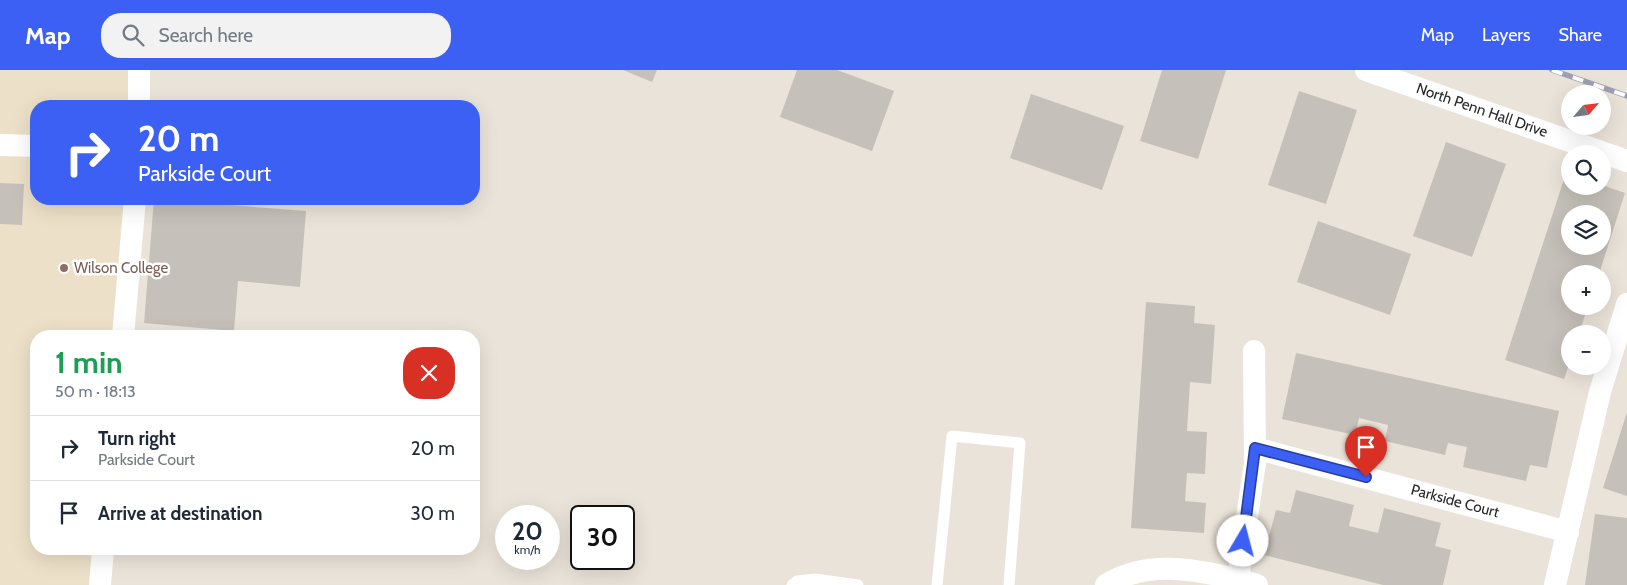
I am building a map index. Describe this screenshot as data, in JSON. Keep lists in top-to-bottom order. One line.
{"streets":{"street":["North Penn Hall Drive","Parkside Court"]},"places":["Wilson College"],"north":"top right","page":{"header":"Map","search":"Search here","nav":["Map","Layers","Share"],"map_buttons":["+","−"],"turn":["20 m","Parkside Court"],"heading":["1 min","50 m · 18:13"],"list":[{"name":"Turn right","note":"Parkside Court","value":"20 m"},{"name":"Arrive at destination","value":"30 m"}],"speed":"20 km/h","limit":"30"}}
